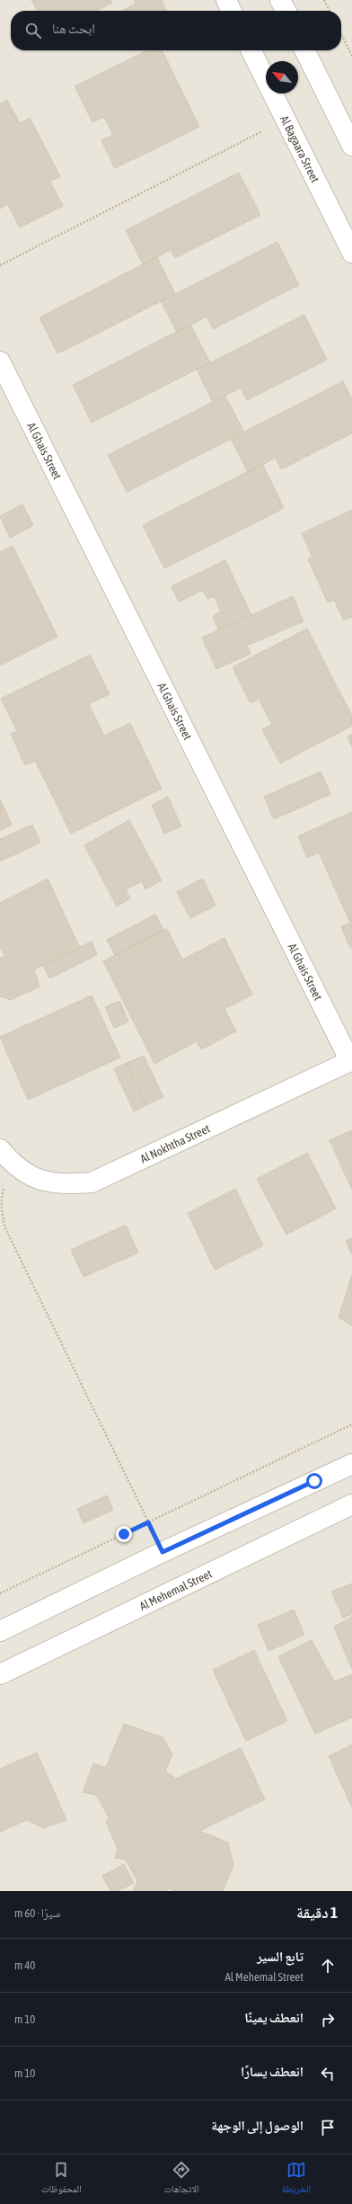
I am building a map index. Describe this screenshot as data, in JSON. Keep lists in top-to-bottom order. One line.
{"streets":{"street":["Al Bagaara Street","Al Ghais Street","Al Nokhtha Street","Al Mehemal Street"]},"crossings":[["Al Ghais Street","Al Nokhtha Street"]],"north":"top left","page":{"search":"ابحث هنا","heading":["1 دقيقة","سيرًا · 60 m"],"list":[["تابع السير","Al Mehemal Street","40 m"],["انعطف يمينًا","10 m"],["انعطف يسارًا","10 m"],"الوصول إلى الوجهة"],"nav":["الخريطة","الاتجاهات","المحفوظات"]}}
